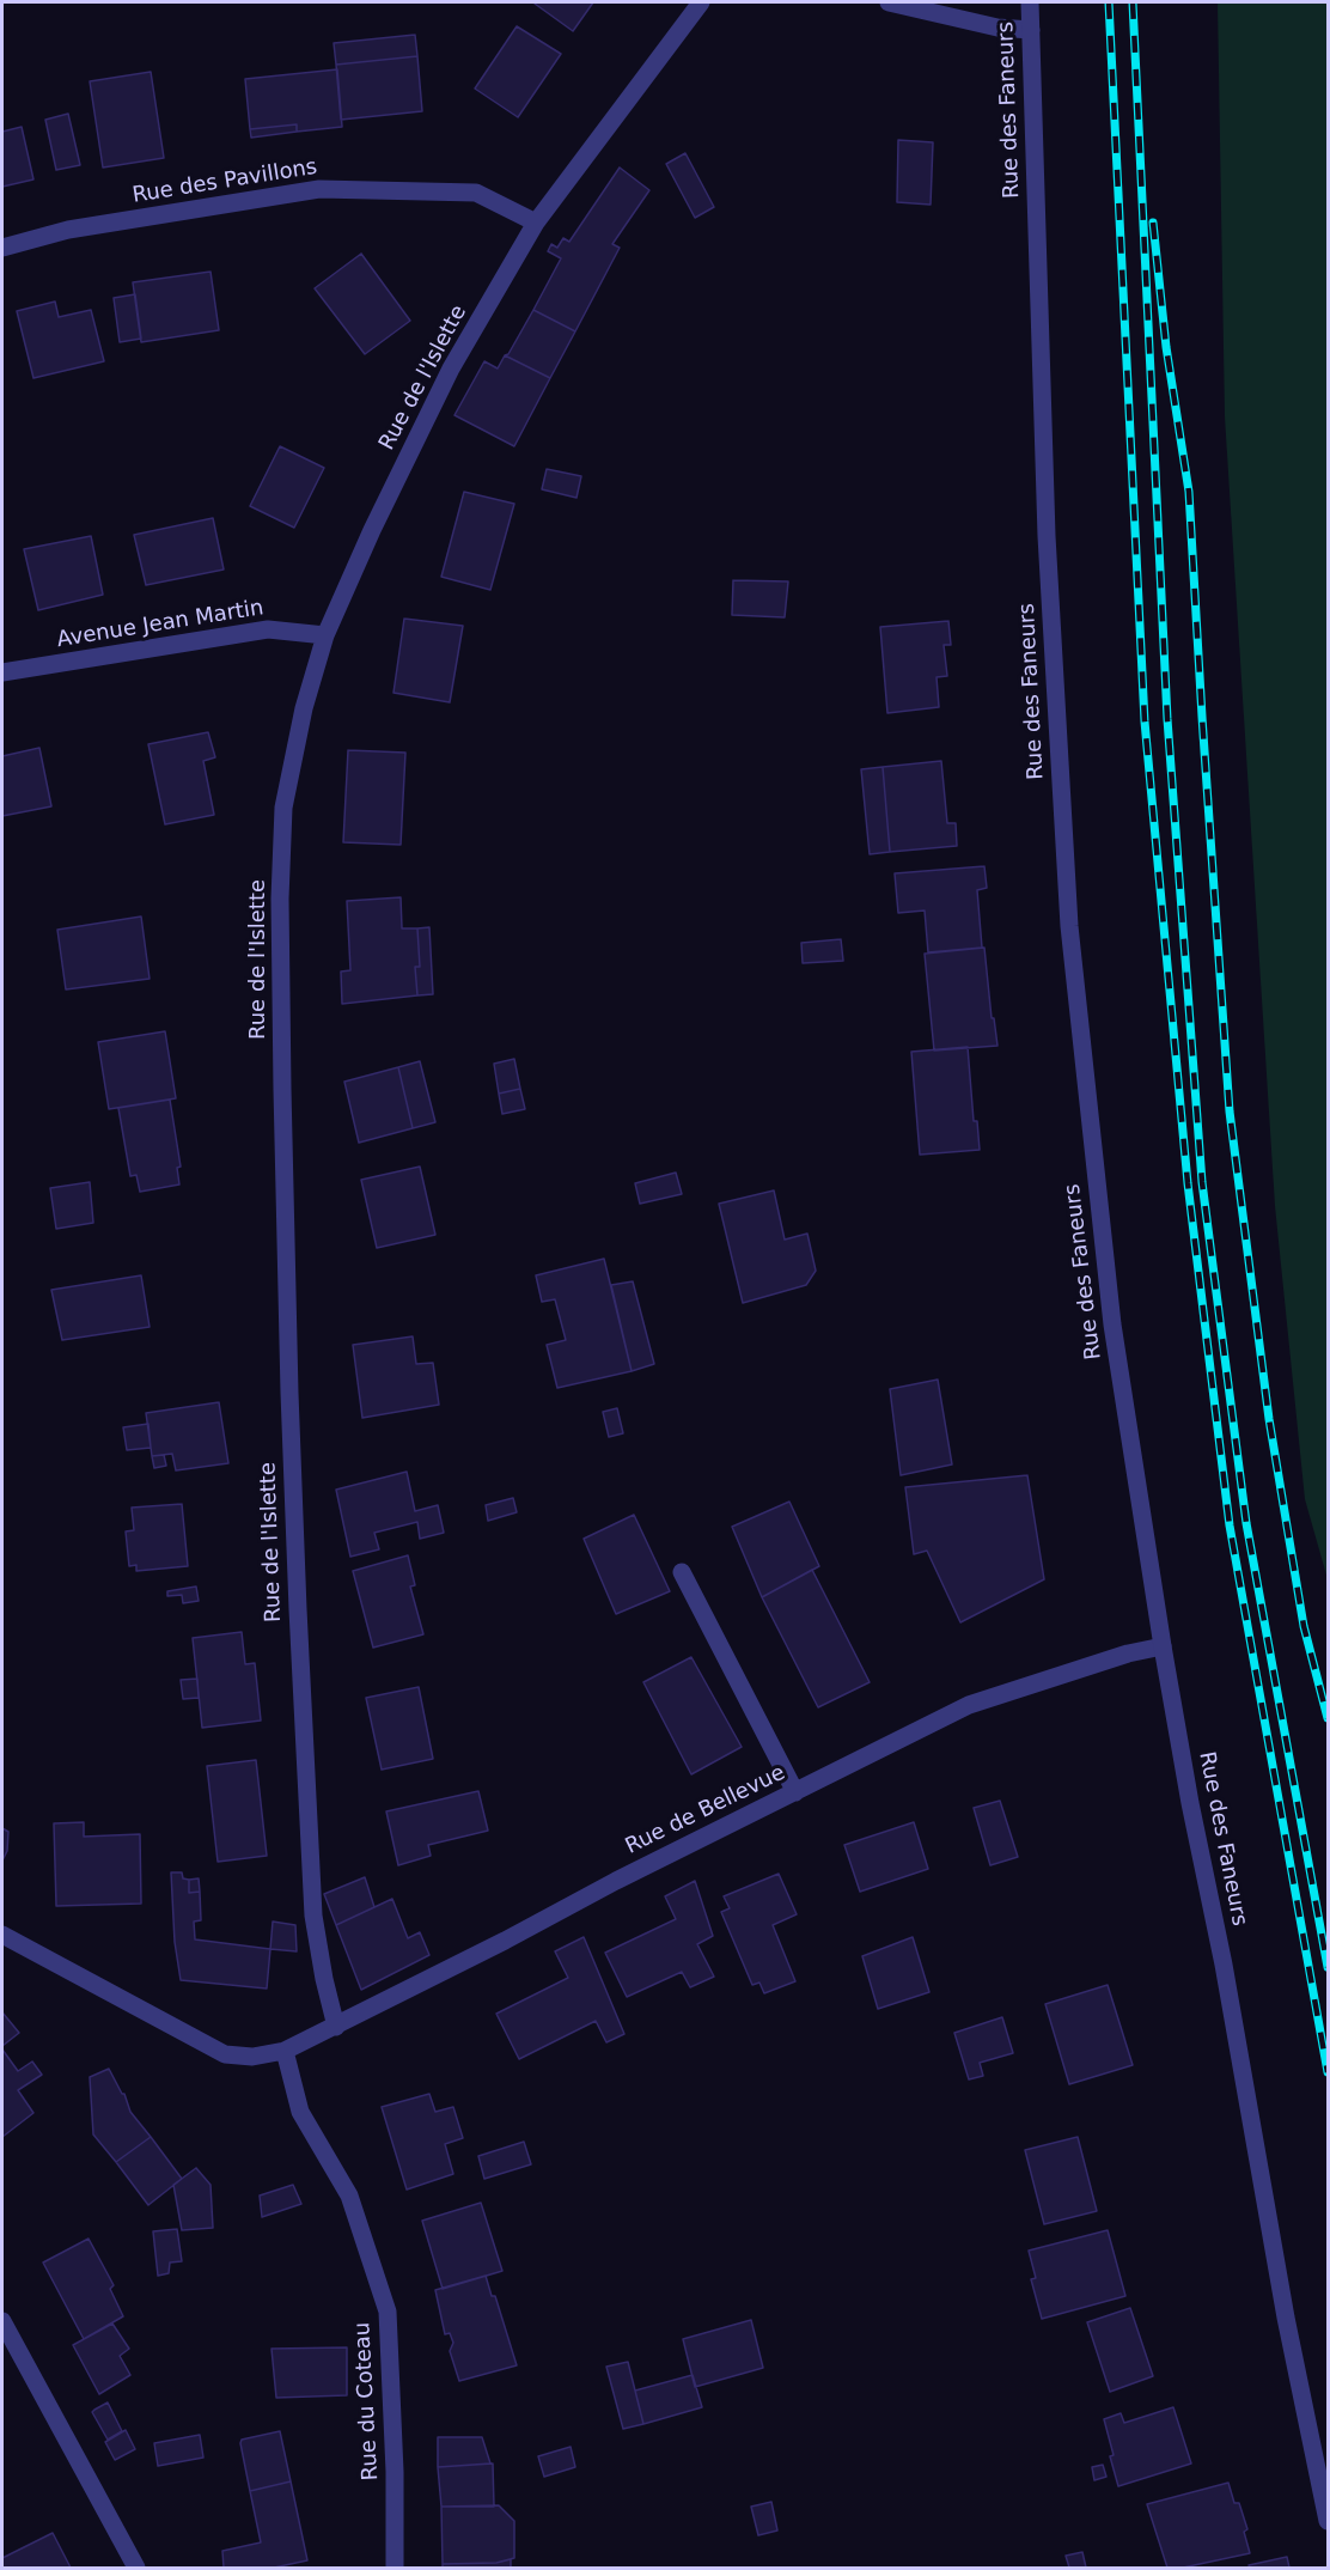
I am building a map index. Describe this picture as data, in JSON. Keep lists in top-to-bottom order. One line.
{"streets":{"street":["Rue des Faneurs","Rue des Pavillons","Rue de l'Islette","Avenue Jean Martin","Rue de Bellevue","Rue du Coteau"]},"crossings":[["Rue des Faneurs","Rue de Bellevue"],["Rue des Pavillons","Rue de l'Islette"],["Rue de l'Islette","Avenue Jean Martin"],["Rue de l'Islette","Rue de Bellevue"],["Rue de Bellevue","Rue du Coteau"]]}
